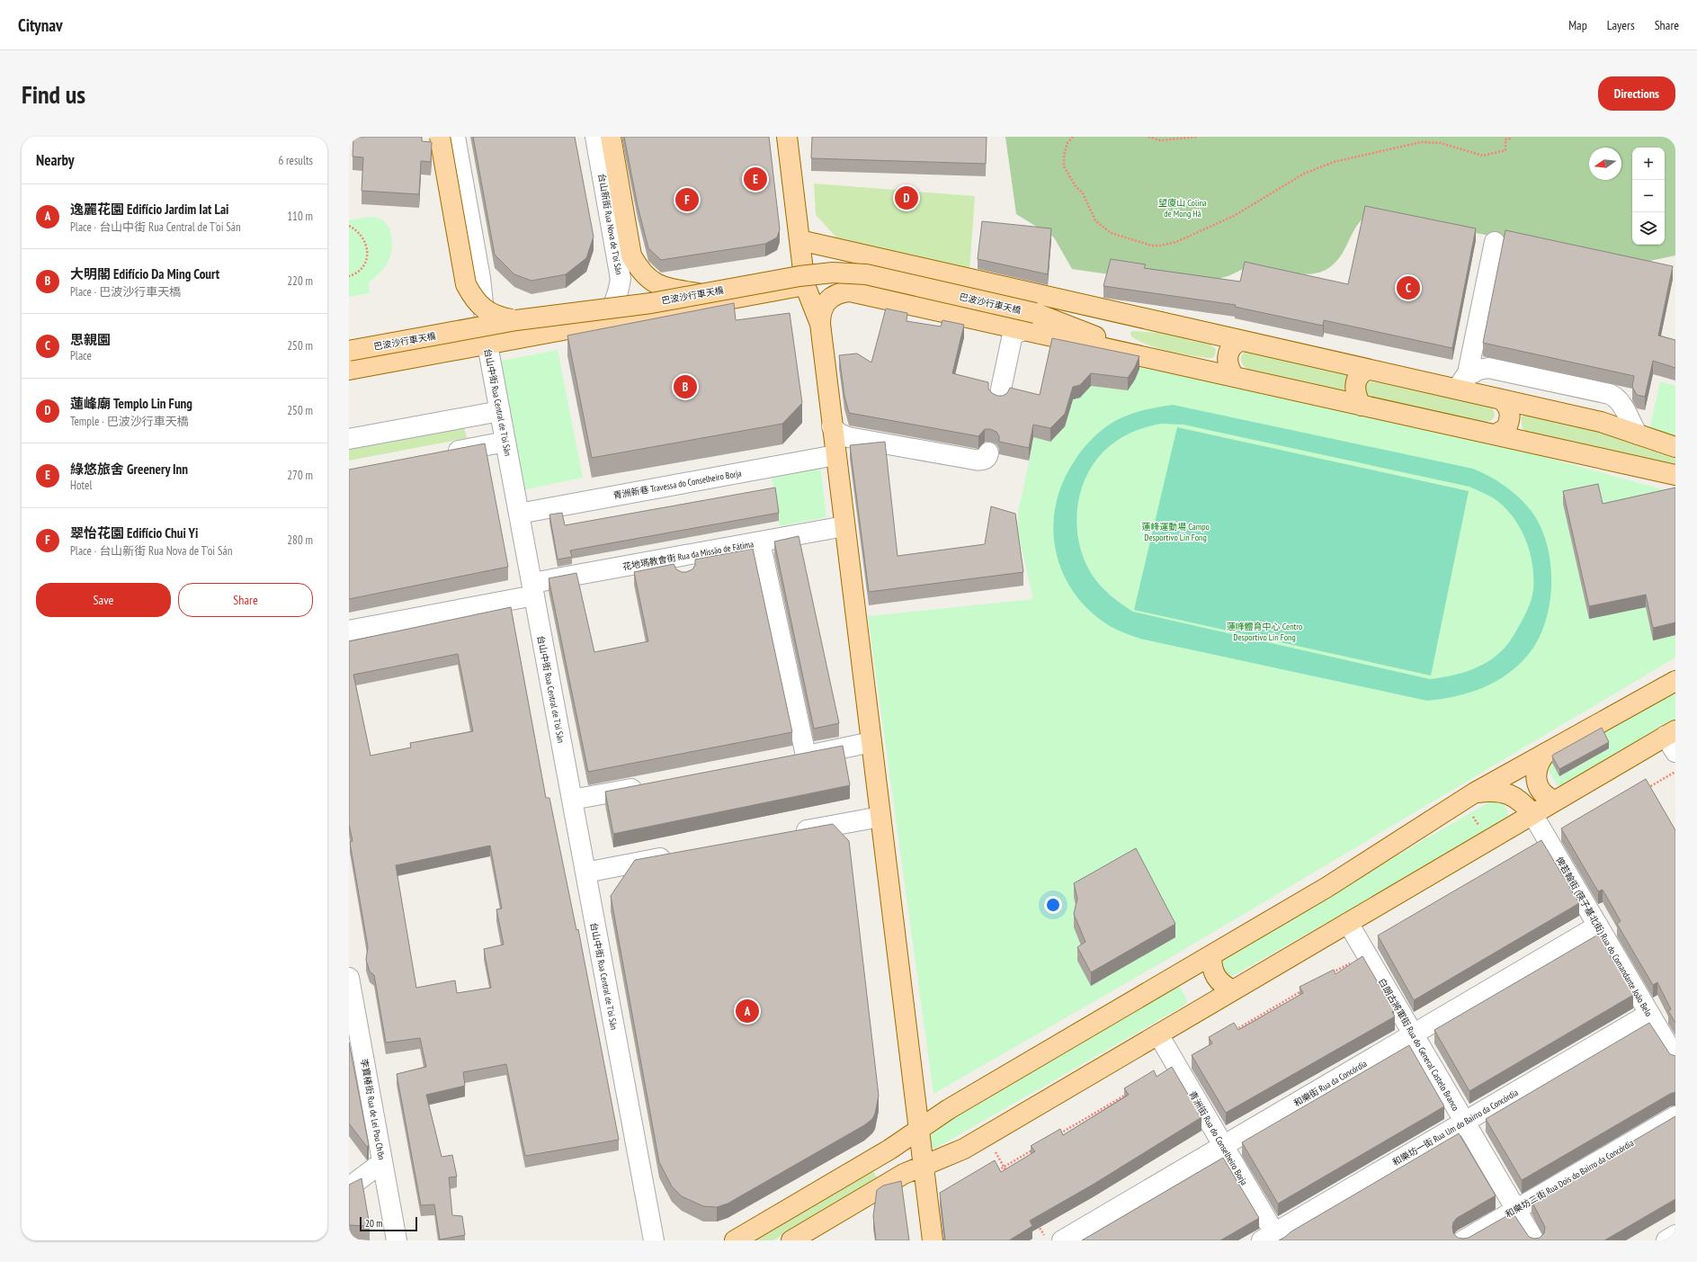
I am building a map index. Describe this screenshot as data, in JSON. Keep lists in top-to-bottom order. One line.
{"streets":{"main road":["巴波沙行車天橋"],"street":["台山新街 Rua Nova de T'oi Sán","台山中街 Rua Central de T'oi Sán","青洲新巷 Travessa do Conselheiro Borja","花地瑪教會街 Rua da Missão de Fátima","俾若翰街 (筷子基北街) Rua do Comandante João Belo","白朗古將軍街 Rua do General Castelo Branco","和樂街 Rua da Concórdia","李寶椿街 Rua de Lei Pou Ch'ôn","和樂坊一街 Rua Um do Bairro da Concórdia","青洲街 Rua do Conselheiro Borja","和樂坊二街 Rua Dois do Bairro da Concórdia"]},"crossings":[["台山中街 Rua Central de T'oi Sán","青洲新巷 Travessa do Conselheiro Borja"],["台山中街 Rua Central de T'oi Sán","花地瑪教會街 Rua da Missão de Fátima"],["俾若翰街 (筷子基北街) Rua do Comandante João Belo","和樂街 Rua da Concórdia"],["俾若翰街 (筷子基北街) Rua do Comandante João Belo","和樂坊一街 Rua Um do Bairro da Concórdia"],["白朗古將軍街 Rua do General Castelo Branco","和樂街 Rua da Concórdia"],["白朗古將軍街 Rua do General Castelo Branco","和樂坊一街 Rua Um do Bairro da Concórdia"],["白朗古將軍街 Rua do General Castelo Branco","和樂坊二街 Rua Dois do Bairro da Concórdia"],["和樂街 Rua da Concórdia","青洲街 Rua do Conselheiro Borja"],["和樂坊一街 Rua Um do Bairro da Concórdia","青洲街 Rua do Conselheiro Borja"]],"parks":["望廈山 Colina de Mong Há","蓮峰運動場 Campo Desportivo Lin Fong","蓮峰體育中心 Centro Desportivo Lin Fong"],"scale_bar":"20 m","north":"left","page":{"header":"Citynav","nav":["Map","Layers","Share"],"buttons":["Directions",["Save","Share"]],"title":"Find us","heading":["Nearby","6 results"],"map_buttons":["+","−"],"pins":["E","D","F","C","B","A"],"list":[{"mark":"A","name":"逸麗花園 Edifício Jardim Iat Lai","note":"Place · 台山中街 Rua Central de T'oi Sán","value":"110 m"},{"mark":"B","name":"大明閣 Edifício Da Ming Court","note":"Place · 巴波沙行車天橋","value":"220 m"},{"mark":"C","name":"思親園","note":"Place","value":"250 m"},{"mark":"D","name":"蓮峰廟 Templo Lin Fung","note":"Temple · 巴波沙行車天橋","value":"250 m"},{"mark":"E","name":"綠悠旅舍 Greenery Inn","note":"Hotel","value":"270 m"},{"mark":"F","name":"翠怡花園 Edifício Chui Yi","note":"Place · 台山新街 Rua Nova de T'oi Sán","value":"280 m"}],"scale":"20 m"}}
